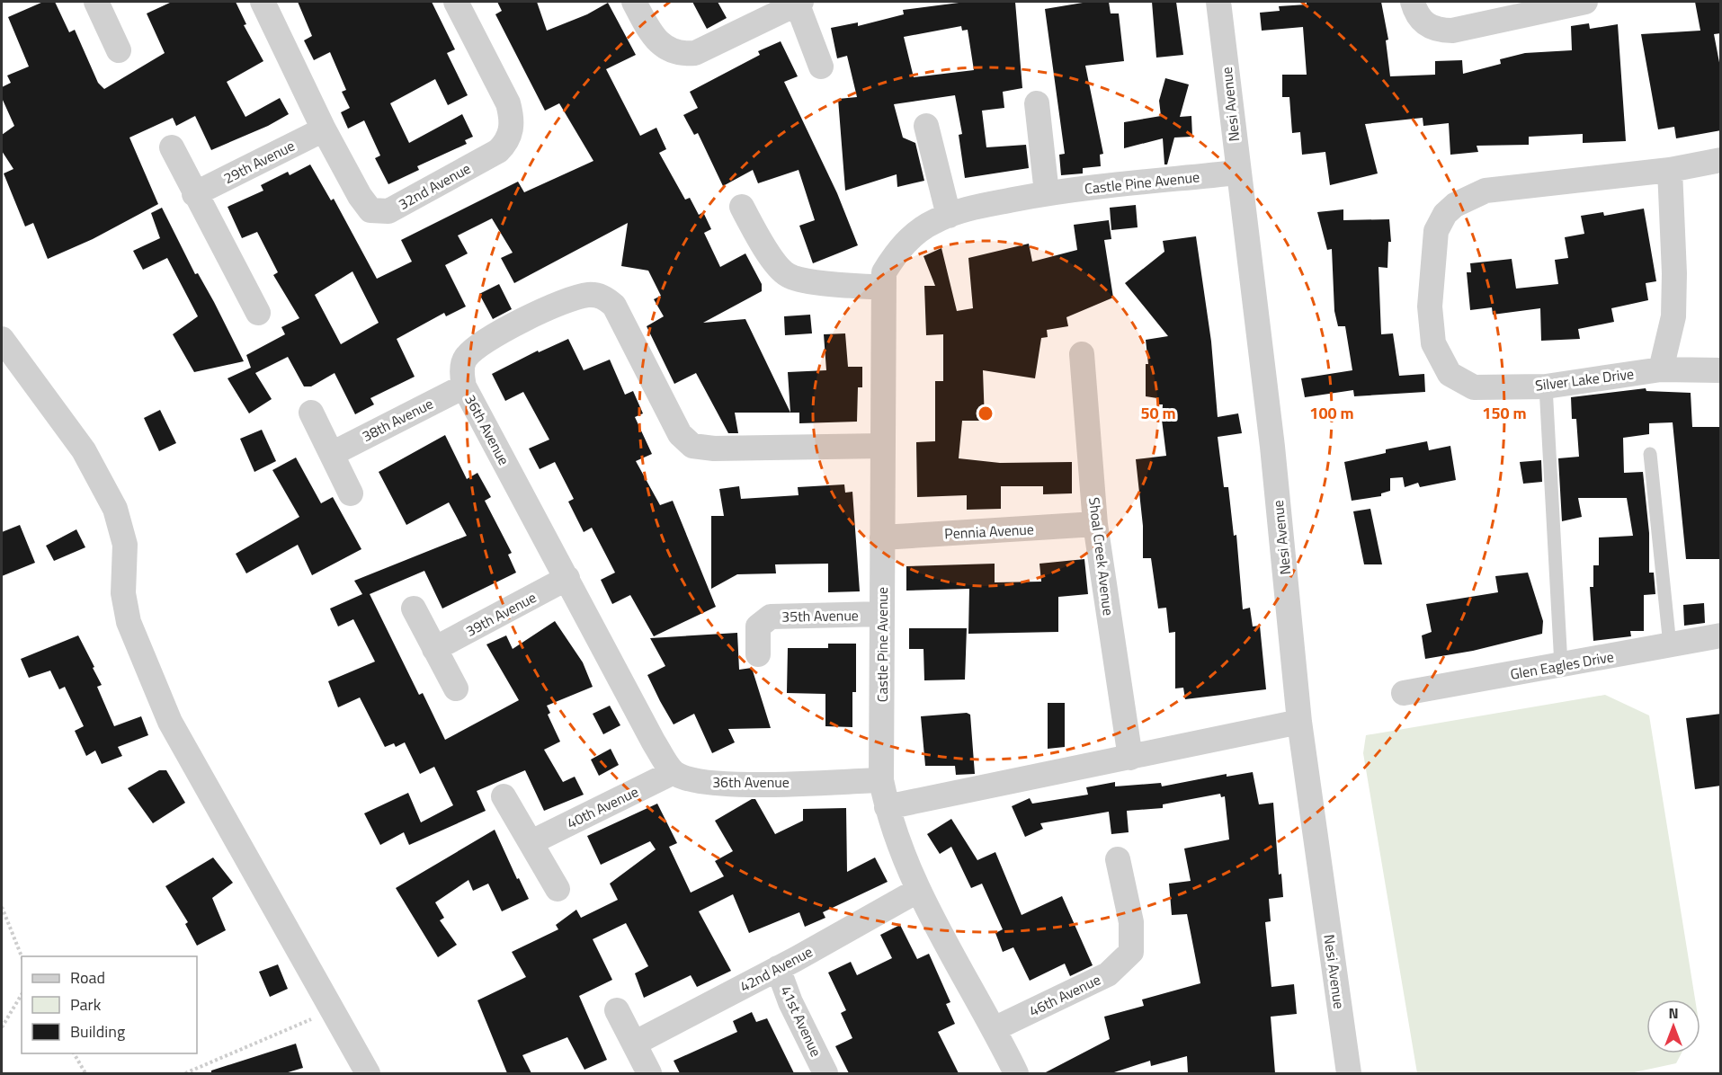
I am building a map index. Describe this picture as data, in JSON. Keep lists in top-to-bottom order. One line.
{"streets":{"street":["Nesi Avenue","29th Avenue","Castle Pine Avenue","32nd Avenue","Silver Lake Drive","38th Avenue","36th Avenue","Pennia Avenue","Shoal Creek Avenue","39th Avenue","35th Avenue","Glen Eagles Drive","40th Avenue","42nd Avenue","46th Avenue","41st Avenue"]},"crossings":[["Nesi Avenue","Castle Pine Avenue"],["29th Avenue","32nd Avenue"],["Castle Pine Avenue","36th Avenue"],["Castle Pine Avenue","Pennia Avenue"],["Castle Pine Avenue","35th Avenue"],["Castle Pine Avenue","42nd Avenue"],["Castle Pine Avenue","46th Avenue"],["38th Avenue","36th Avenue"],["36th Avenue","39th Avenue"],["36th Avenue","40th Avenue"],["Pennia Avenue","Shoal Creek Avenue"],["42nd Avenue","41st Avenue"]],"legend":["Road","Park","Building"],"north":"top","rings":["50 m","100 m","150 m"]}
